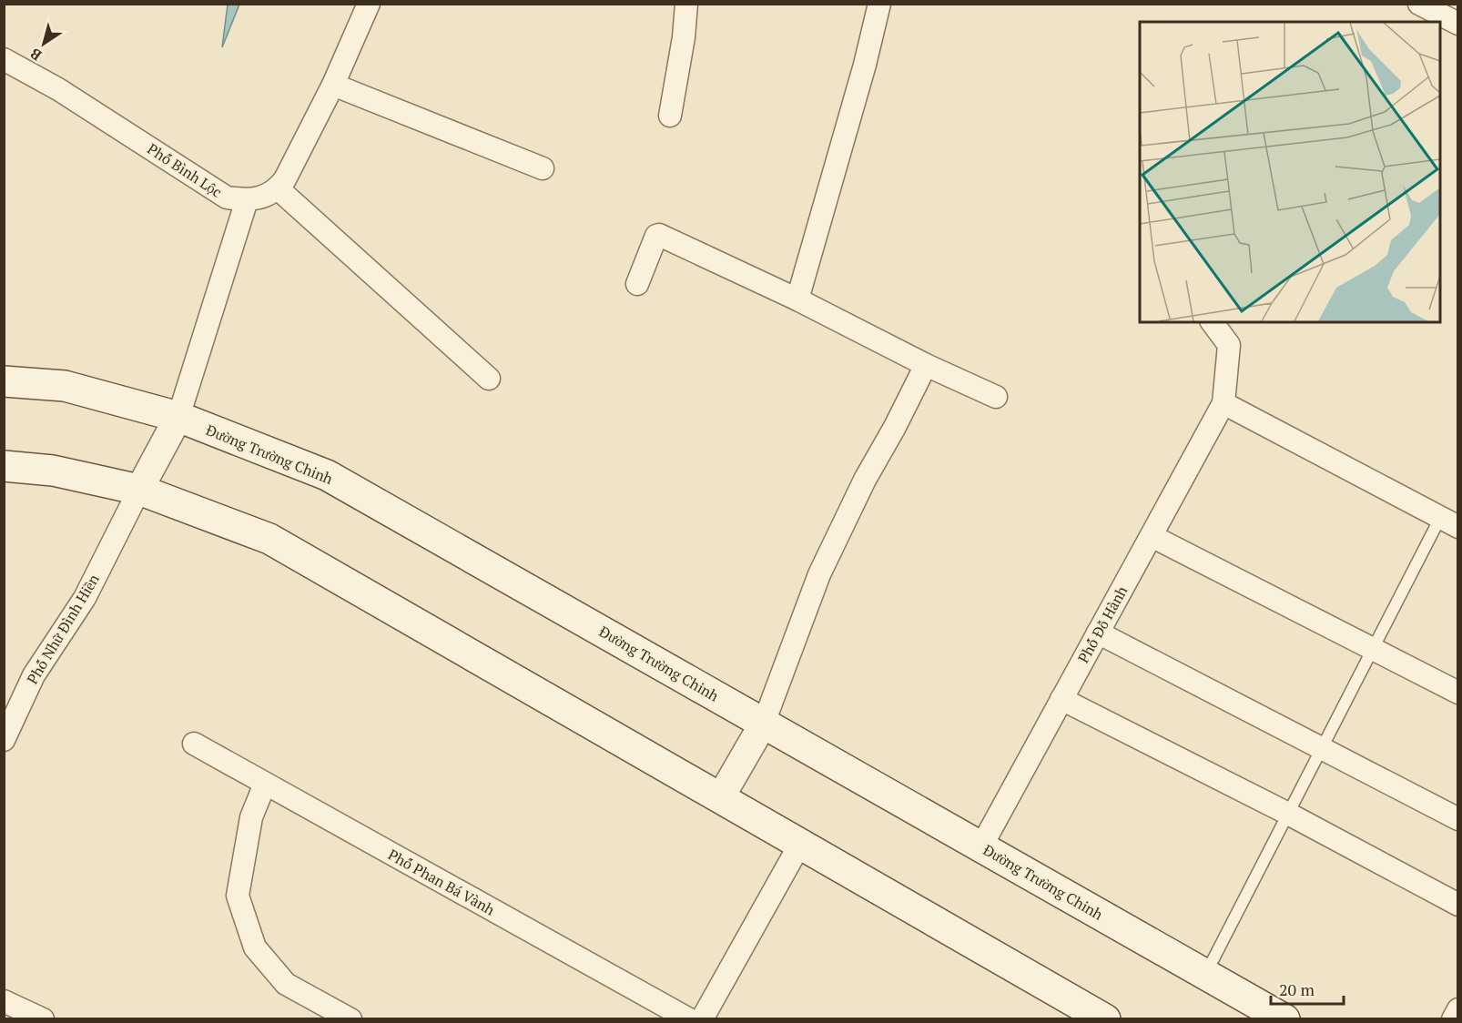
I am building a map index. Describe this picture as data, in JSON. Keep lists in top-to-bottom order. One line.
{"streets":{"main road":["Đường Trường Chinh"],"street":["Phố Bình Lộc","Phố Đỗ Hành","Phố Nhữ Đình Hiền","Phố Phan Bá Vành"]},"crossings":[["Đường Trường Chinh","Phố Đỗ Hành"]],"scale_bar":"20 m","north":"bottom left"}
